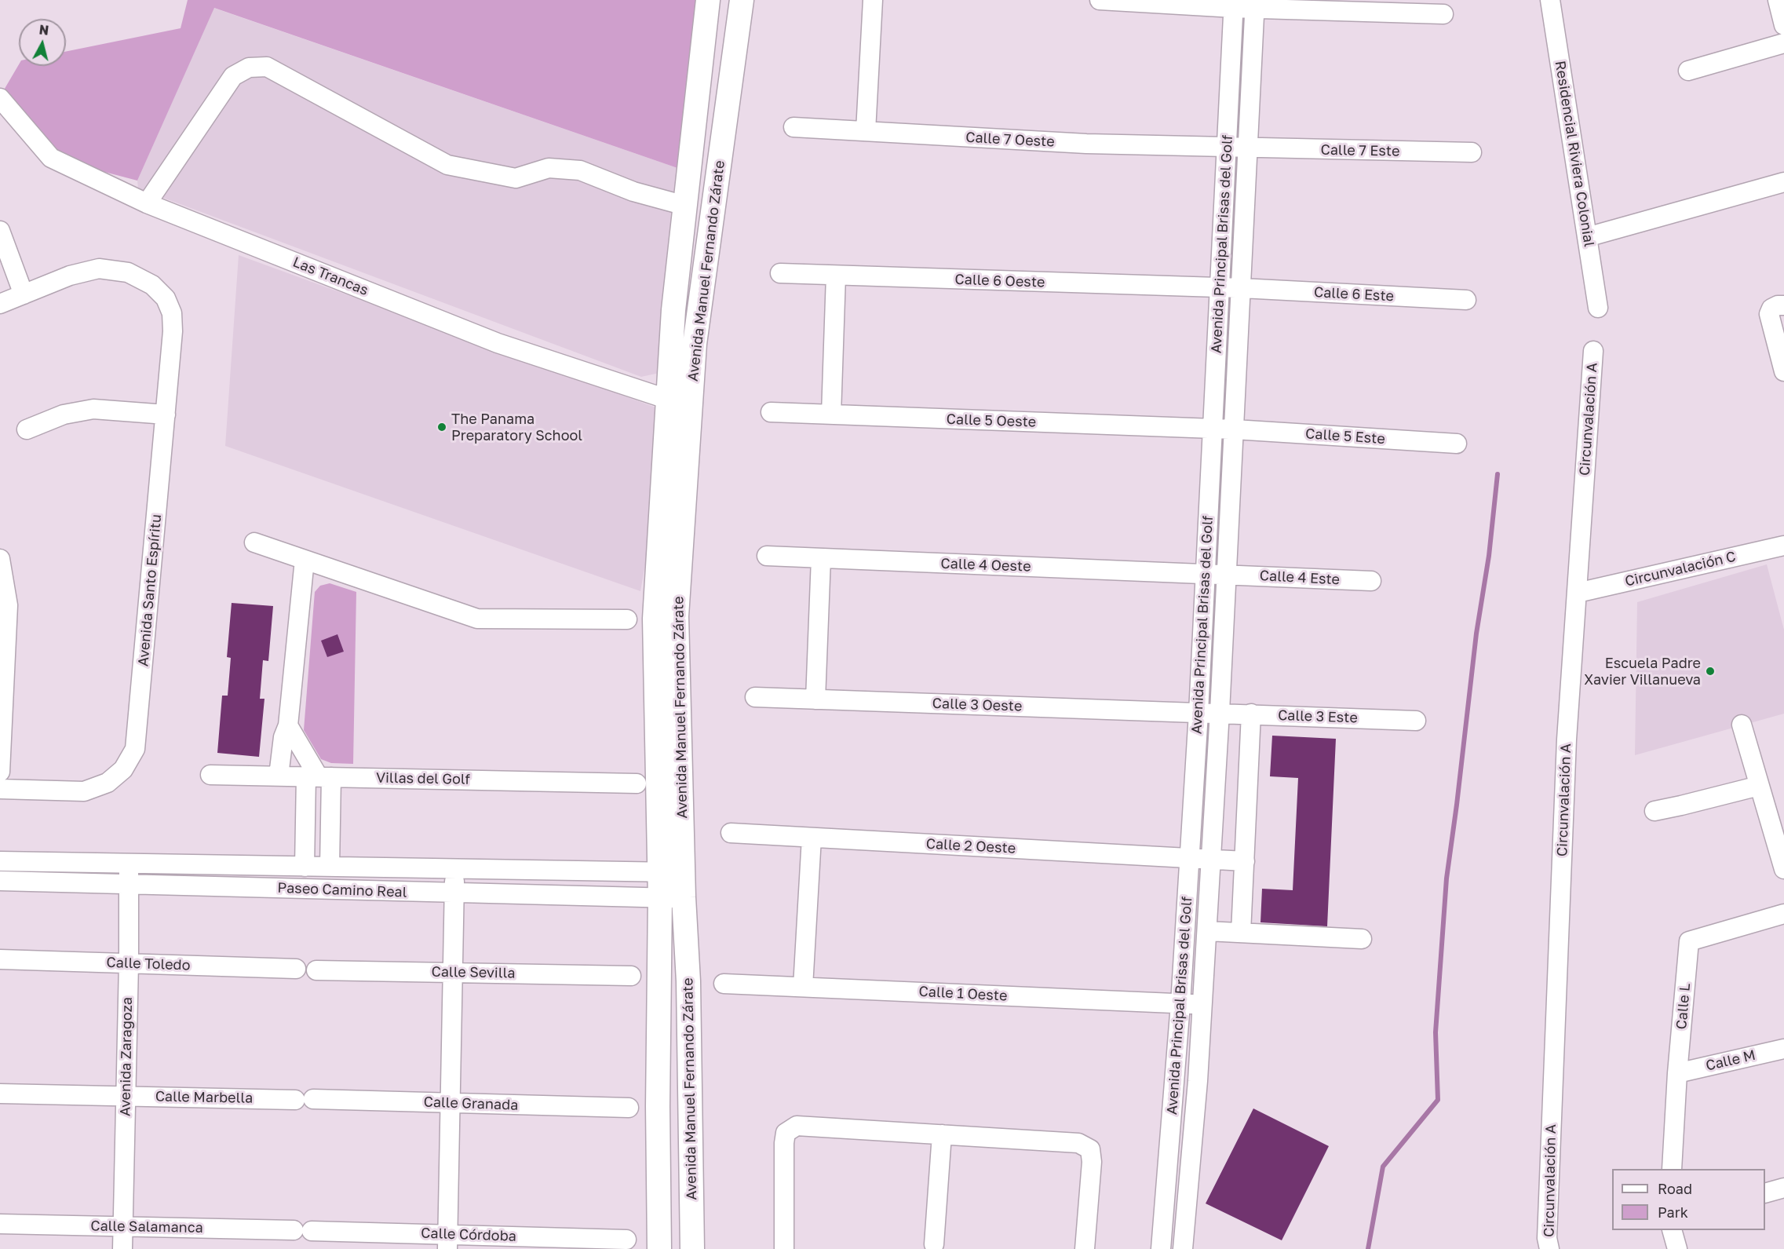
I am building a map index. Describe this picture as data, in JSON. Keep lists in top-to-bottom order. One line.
{"streets":{"main road":["Avenida Manuel Fernando Zárate"],"street":["Calle 7 Oeste","Calle 7 Este","Residencial Riviera Colonial","Avenida Principal Brisas del Golf","Las Trancas","Calle 6 Oeste","Calle 6 Este","Circunvalación A","Calle 5 Oeste","Calle 5 Este","Calle 4 Oeste","Circunvalación C","Calle 4 Este","Avenida Santo Espíritu","Calle 3 Oeste","Calle 3 Este","Villas del Golf","Calle 2 Oeste","Paseo Camino Real","Calle Toledo","Calle Sevilla","Calle 1 Oeste","Calle L","Avenida Zaragoza","Calle M","Calle Marbella","Calle Granada","Calle Salamanca","Calle Córdoba"]},"crossings":[["Calle 7 Oeste","Calle 7 Este"],["Calle 7 Oeste","Avenida Principal Brisas del Golf"],["Calle 7 Este","Avenida Principal Brisas del Golf"],["Avenida Principal Brisas del Golf","Calle 6 Oeste"],["Avenida Principal Brisas del Golf","Calle 6 Este"],["Avenida Principal Brisas del Golf","Calle 5 Oeste"],["Avenida Principal Brisas del Golf","Calle 5 Este"],["Avenida Principal Brisas del Golf","Calle 4 Oeste"],["Avenida Principal Brisas del Golf","Calle 4 Este"],["Avenida Principal Brisas del Golf","Calle 3 Oeste"],["Avenida Principal Brisas del Golf","Calle 3 Este"],["Avenida Principal Brisas del Golf","Calle 2 Oeste"],["Avenida Principal Brisas del Golf","Calle 1 Oeste"],["Avenida Manuel Fernando Zárate","Las Trancas"],["Avenida Manuel Fernando Zárate","Paseo Camino Real"],["Calle 6 Oeste","Calle 6 Este"],["Circunvalación A","Circunvalación C"],["Calle 5 Oeste","Calle 5 Este"],["Calle 4 Oeste","Calle 4 Este"],["Calle 3 Oeste","Calle 3 Este"],["Paseo Camino Real","Avenida Zaragoza"],["Calle Toledo","Avenida Zaragoza"],["Calle L","Calle M"],["Avenida Zaragoza","Calle Marbella"],["Avenida Zaragoza","Calle Salamanca"],["Calle Marbella","Calle Granada"],["Calle Salamanca","Calle Córdoba"]],"places":["The Panama Preparatory School","Escuela Padre Xavier Villanueva"],"legend":["Road","Park"],"north":"top"}
